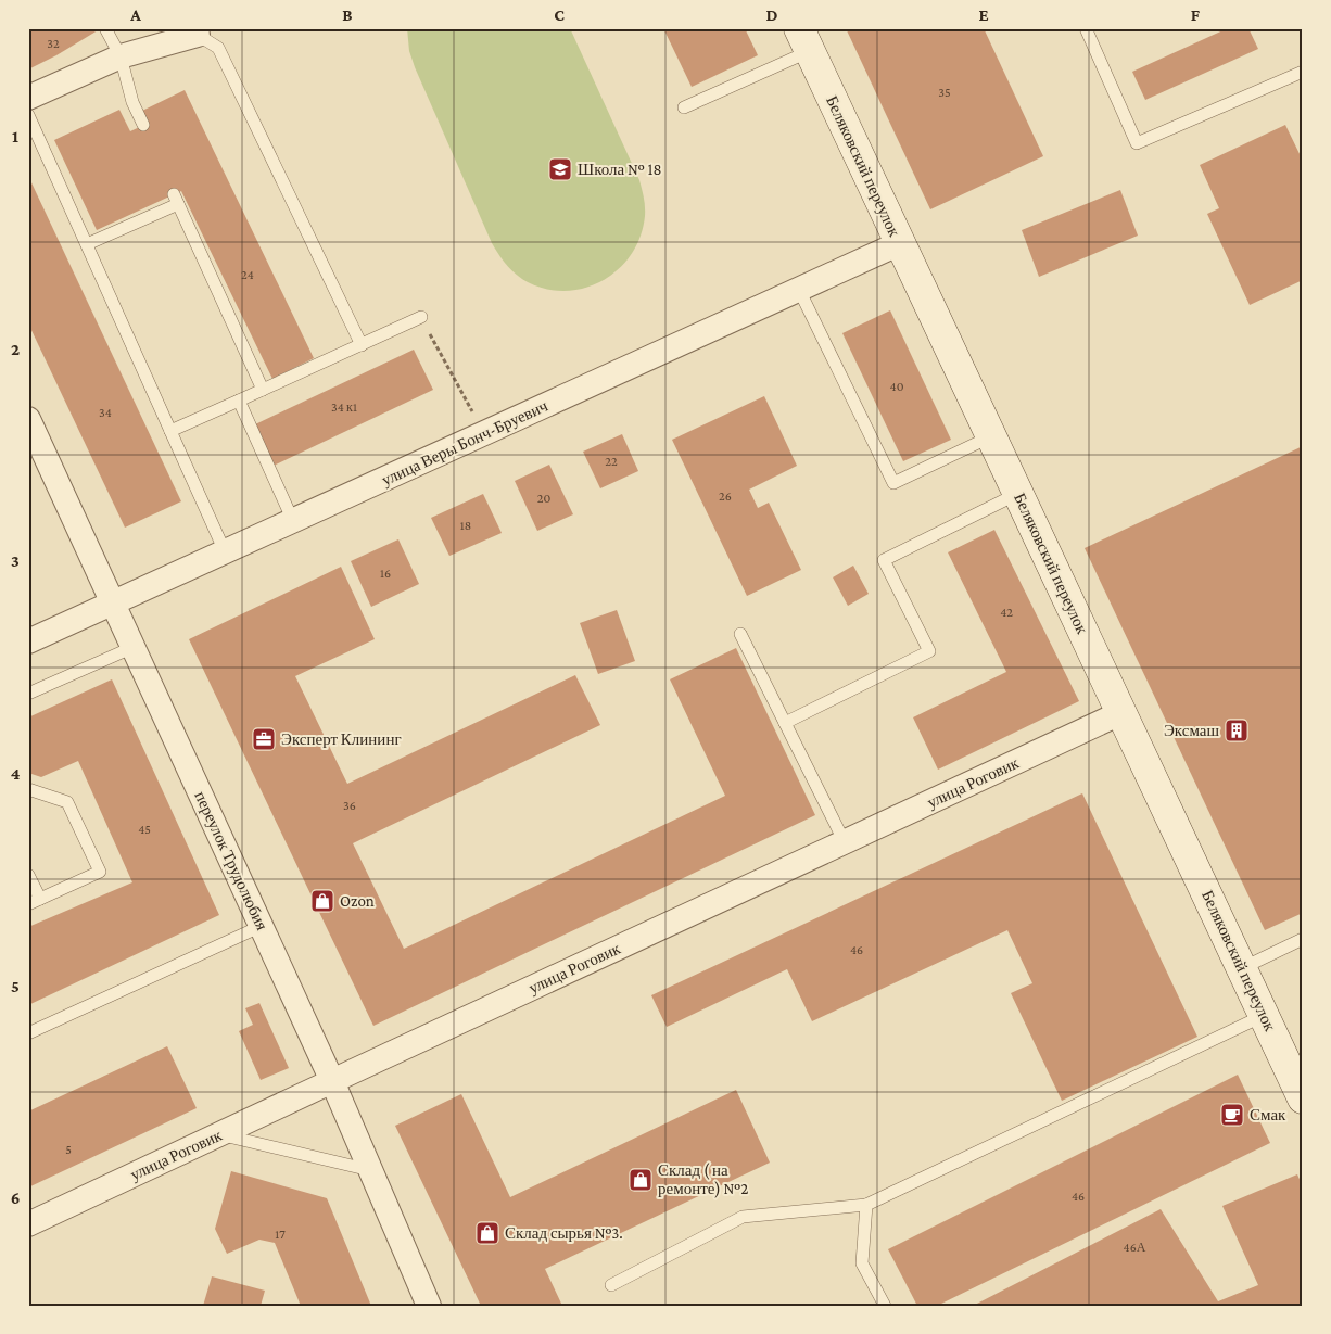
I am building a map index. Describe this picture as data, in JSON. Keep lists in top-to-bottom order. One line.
{"streets":{"street":["Беляковский переулок","улица Веры Бонч-Бруевич","улица Роговик","переулок Трудолюбия"]},"crossings":[["Беляковский переулок","улица Веры Бонч-Бруевич"],["Беляковский переулок","улица Роговик"],["улица Веры Бонч-Бруевич","переулок Трудолюбия"],["улица Роговик","переулок Трудолюбия"]],"places":{"school or university":["Школа № 18"],"building":["Эксмаш"],"office":["Эксперт Клининг"],"shop":["Ozon","Склад ( на ремонте) №2","Склад сырья №3."],"cafe":["Смак"]},"house_numbers":["32","35","24","40","34 к1","34","22","26","20","18","16","42","36","45","46","5","46","17","46А"],"grid":{"columns":["A","B","C","D","E","F"],"rows":["1","2","3","4","5","6"]}}
